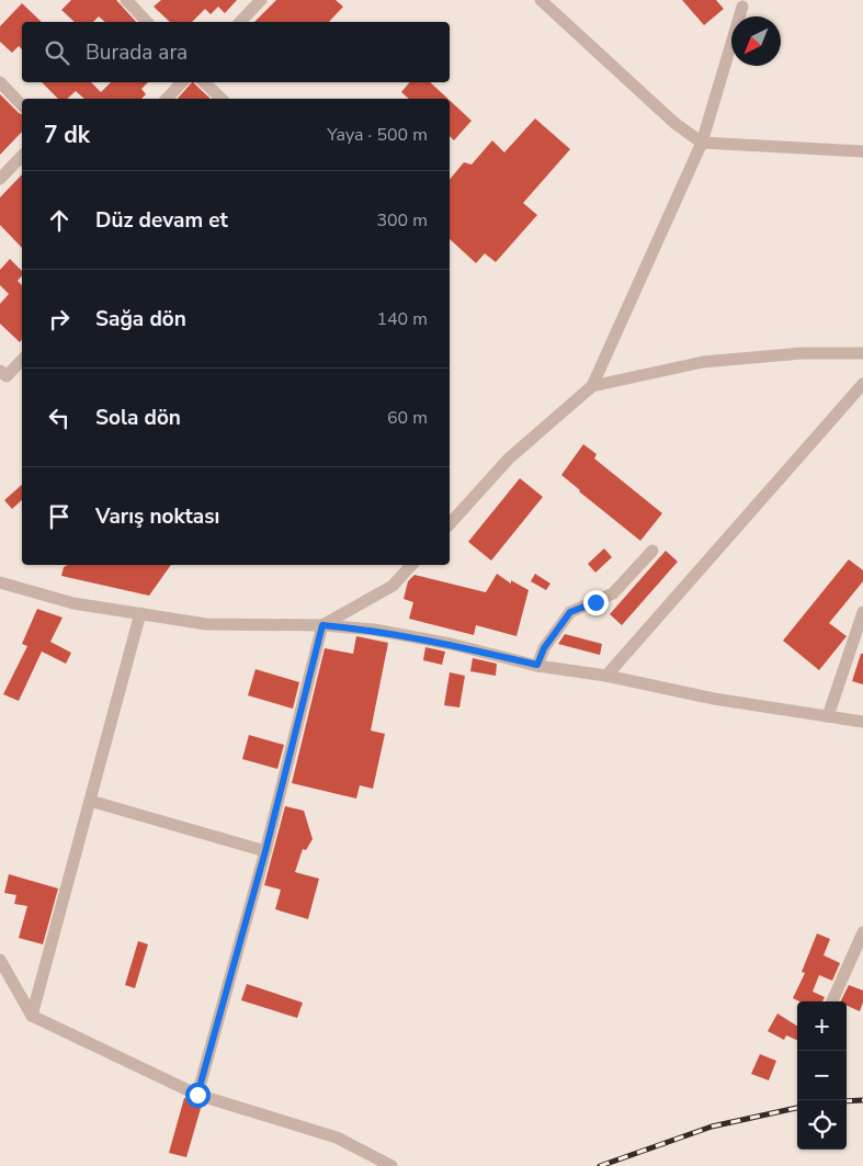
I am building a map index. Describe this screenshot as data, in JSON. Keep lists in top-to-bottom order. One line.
{"north":"bottom left","page":{"search":"Burada ara","heading":["7 dk","Yaya · 500 m"],"list":[["Düz devam et","300 m"],["Sağa dön","140 m"],["Sola dön","60 m"],"Varış noktası"],"map_buttons":["+","−"]}}
